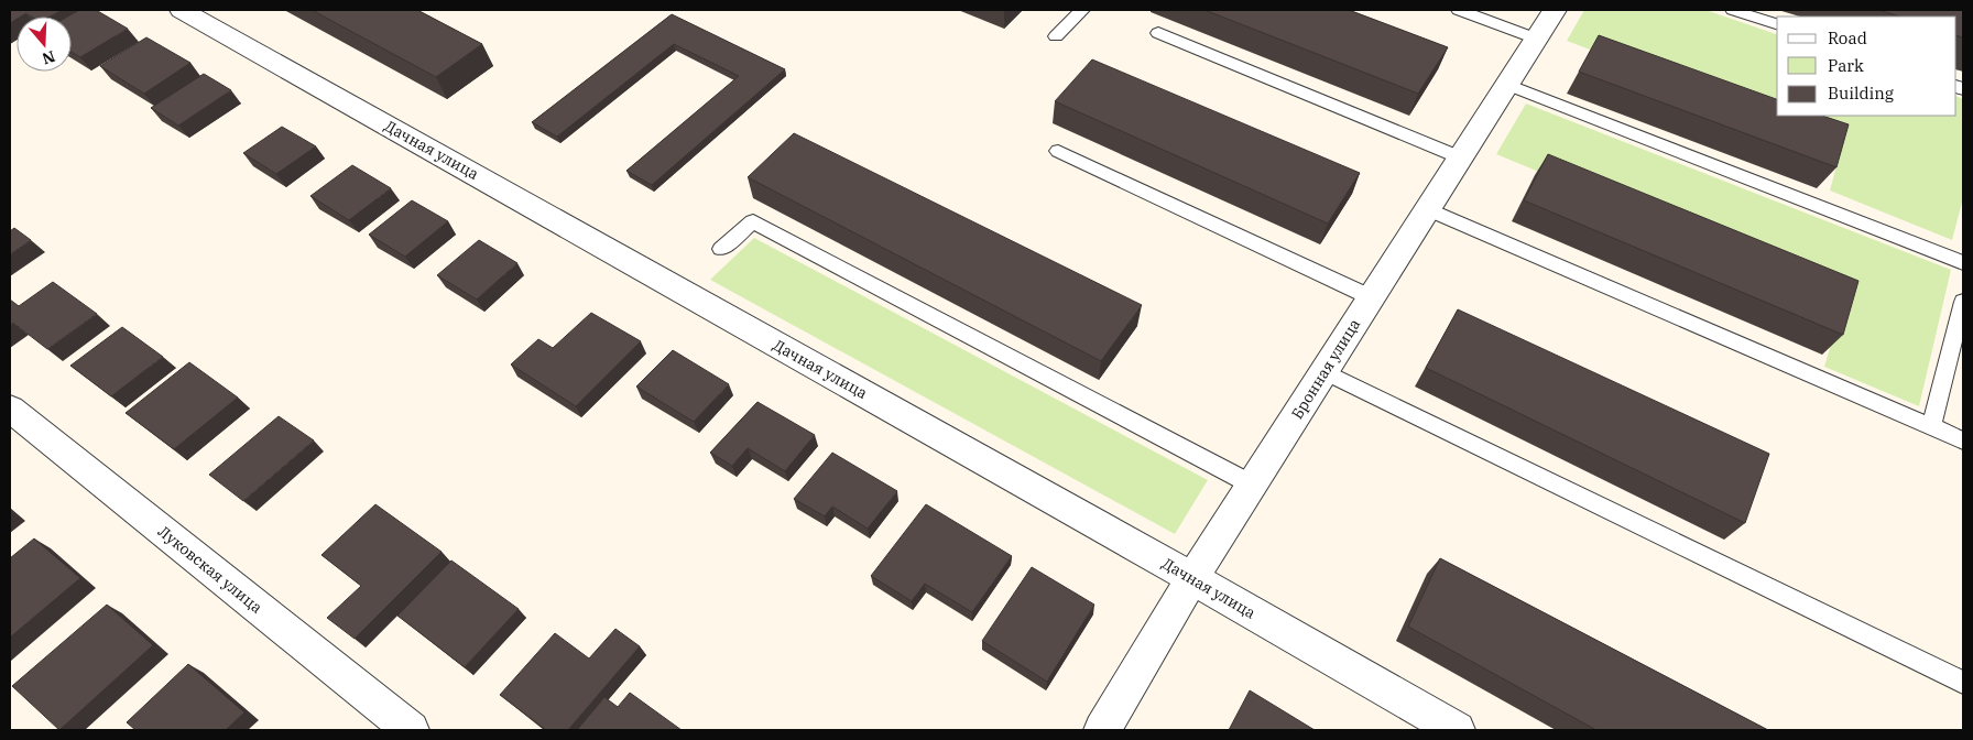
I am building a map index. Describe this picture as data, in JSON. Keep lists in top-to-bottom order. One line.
{"streets":{"street":["Дачная улица","Бронная улица","Луковская улица"]},"crossings":[["Дачная улица","Бронная улица"]],"legend":["Road","Park","Building"],"north":"bottom"}
